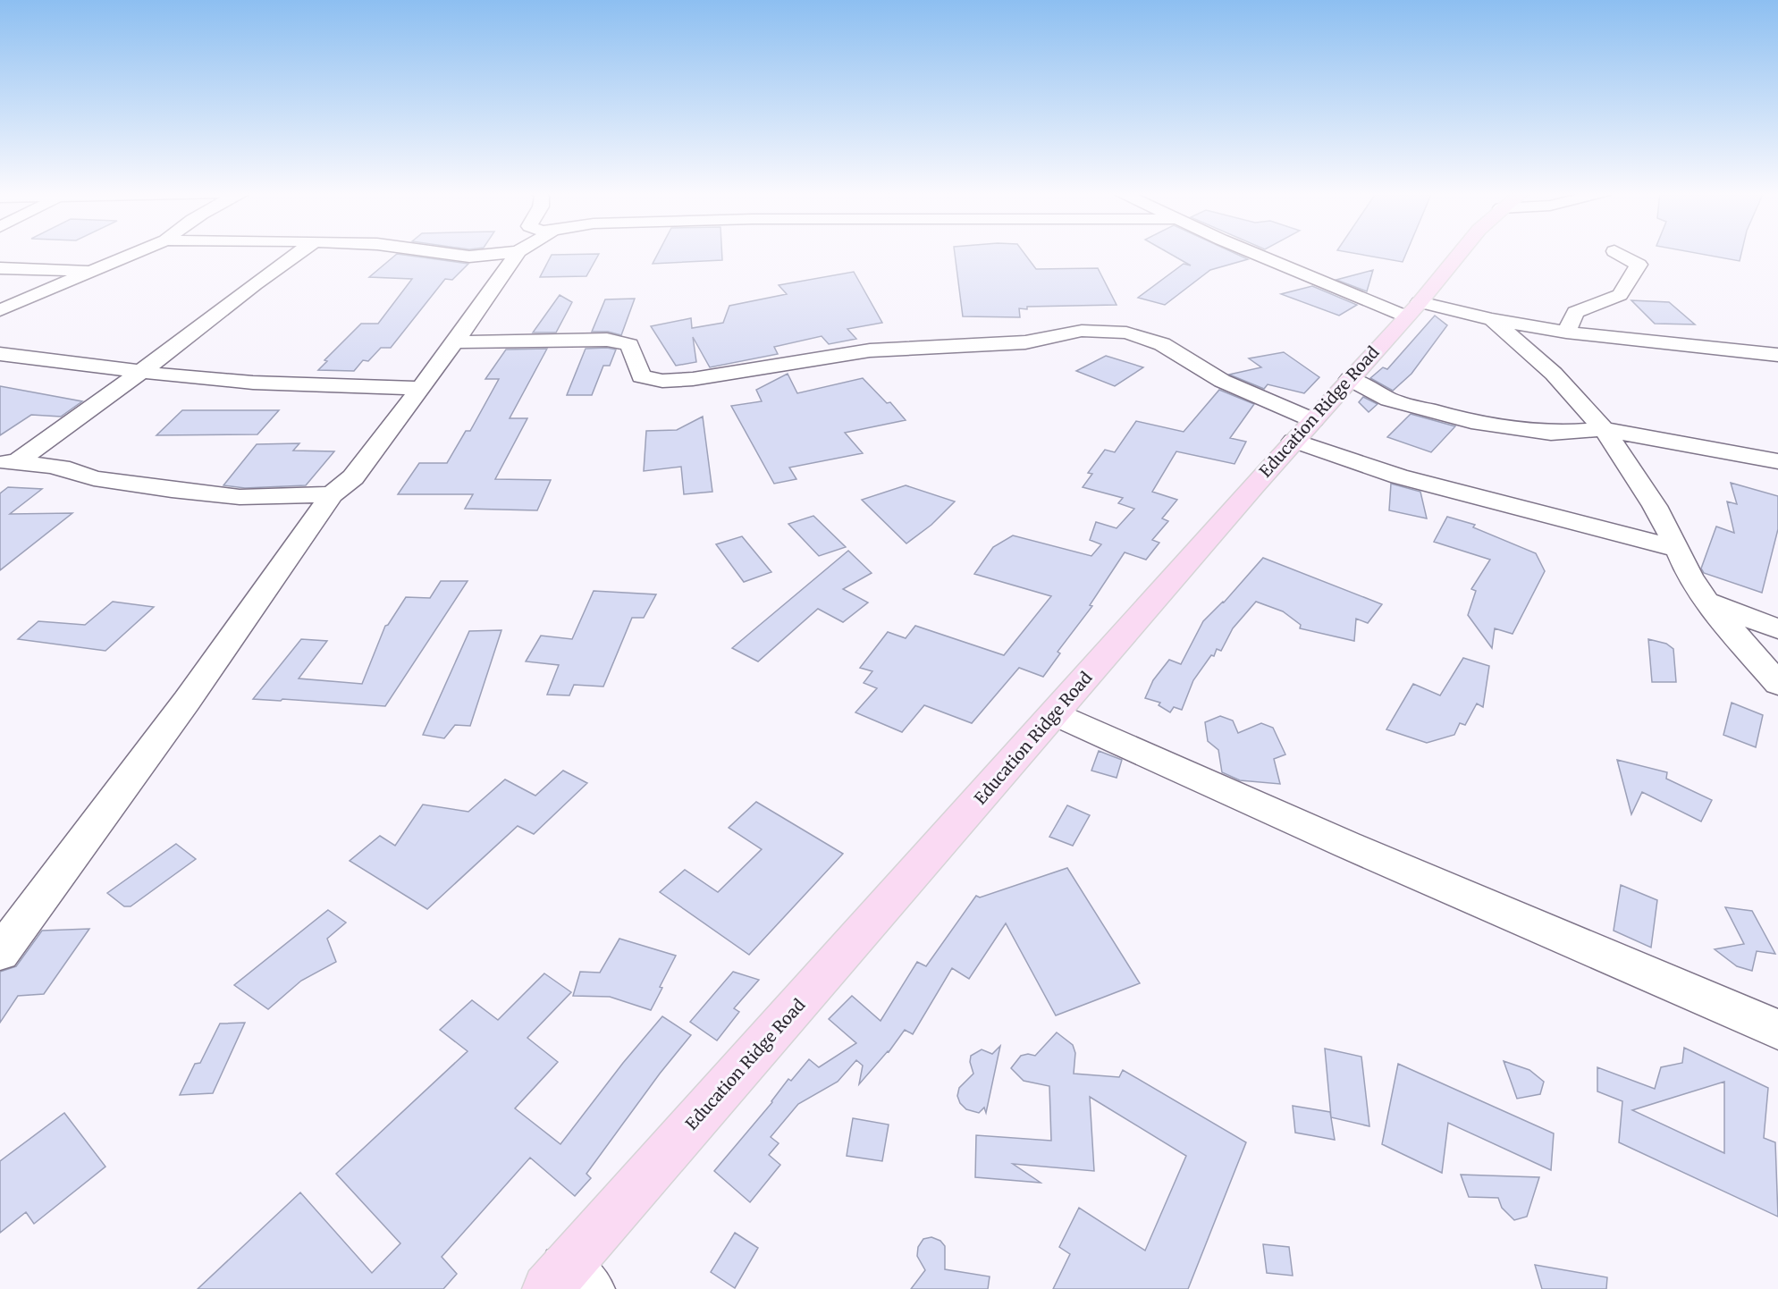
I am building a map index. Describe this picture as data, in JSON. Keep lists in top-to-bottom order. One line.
{"streets":{"main road":["Education Ridge Road"]}}
